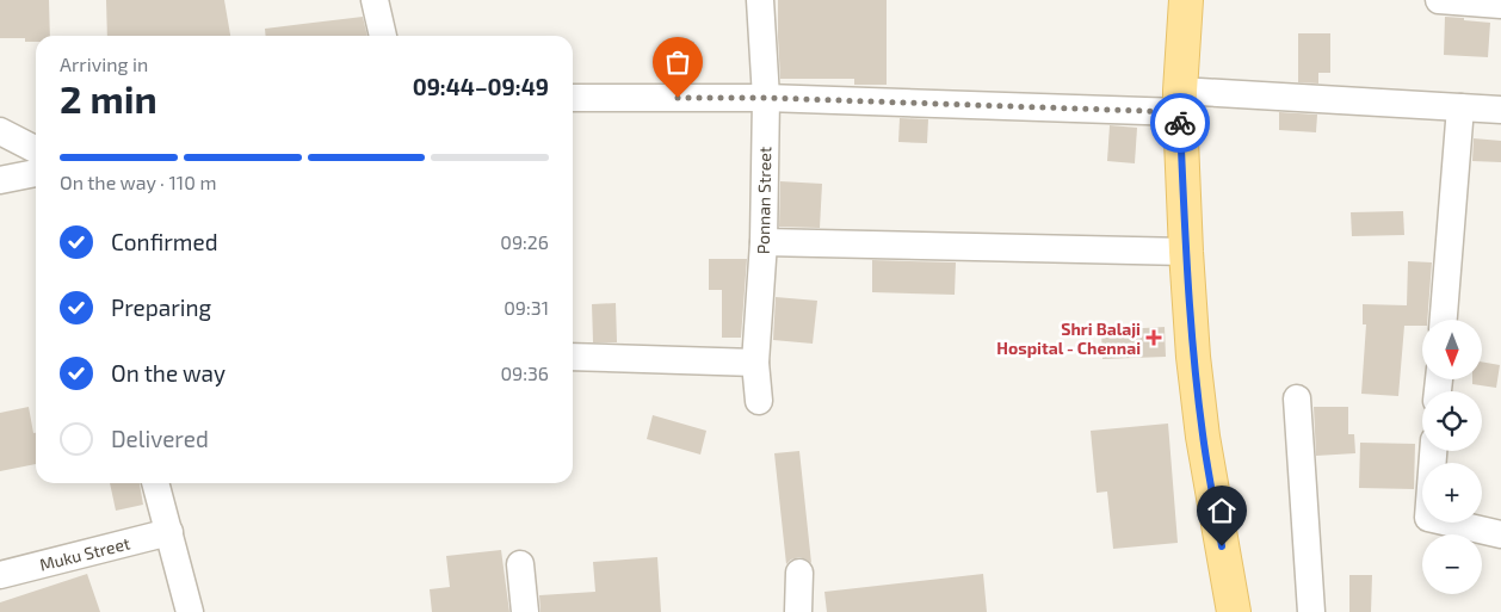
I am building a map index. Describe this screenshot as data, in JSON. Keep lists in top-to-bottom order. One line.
{"streets":{"street":["Ponnan Street","Muku Street"]},"places":{"health":["Shri Balaji Hospital - Chennai"]},"north":"bottom","page":{"heading":["2 min","Arriving in","09:44–09:49"],"bar":"On the way · 110 m","list":[["Confirmed","09:26"],["Preparing","09:31"],["On the way","09:36"],"Delivered"],"map_buttons":["+","−"]}}
